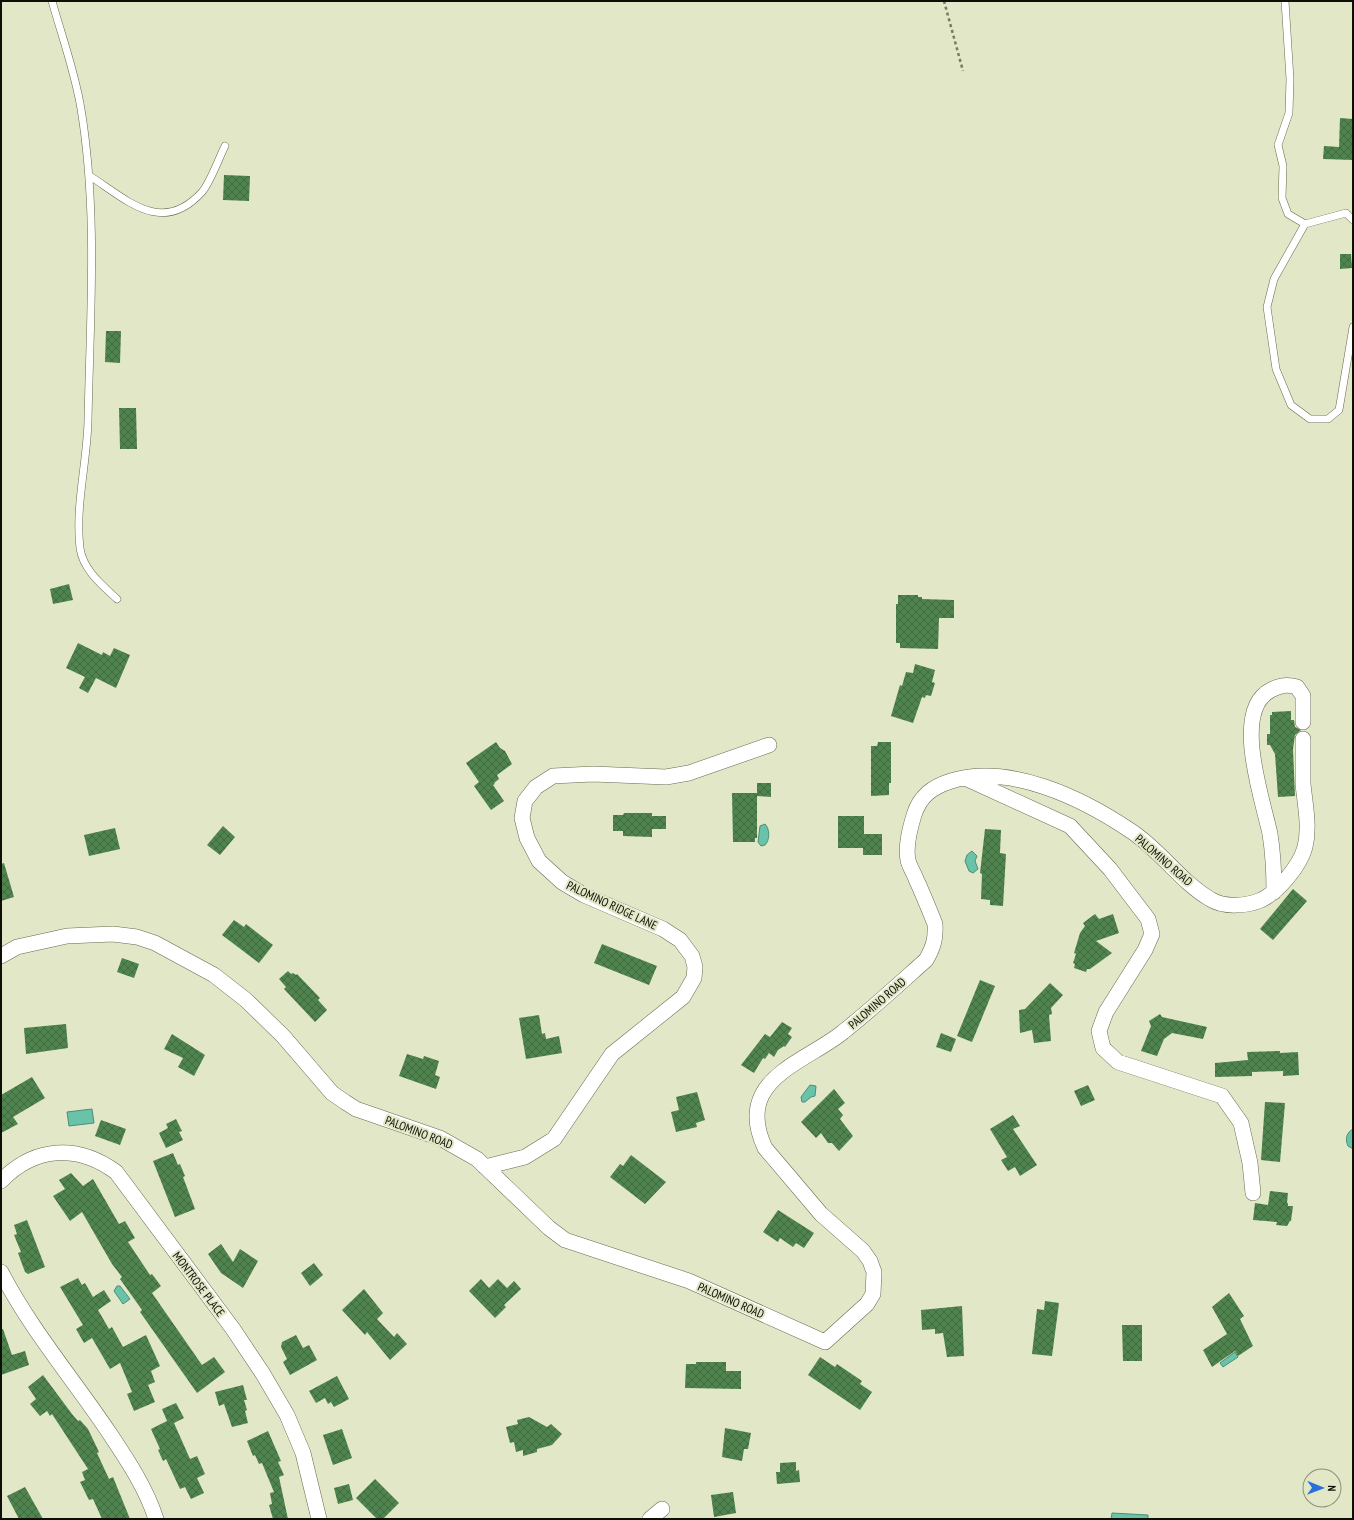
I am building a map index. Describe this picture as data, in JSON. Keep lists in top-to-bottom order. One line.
{"streets":{"street":["PALOMINO ROAD","PALOMINO RIDGE LANE","MONTROSE PLACE"]},"crossings":[["PALOMINO ROAD","PALOMINO RIDGE LANE"]],"north":"right"}
